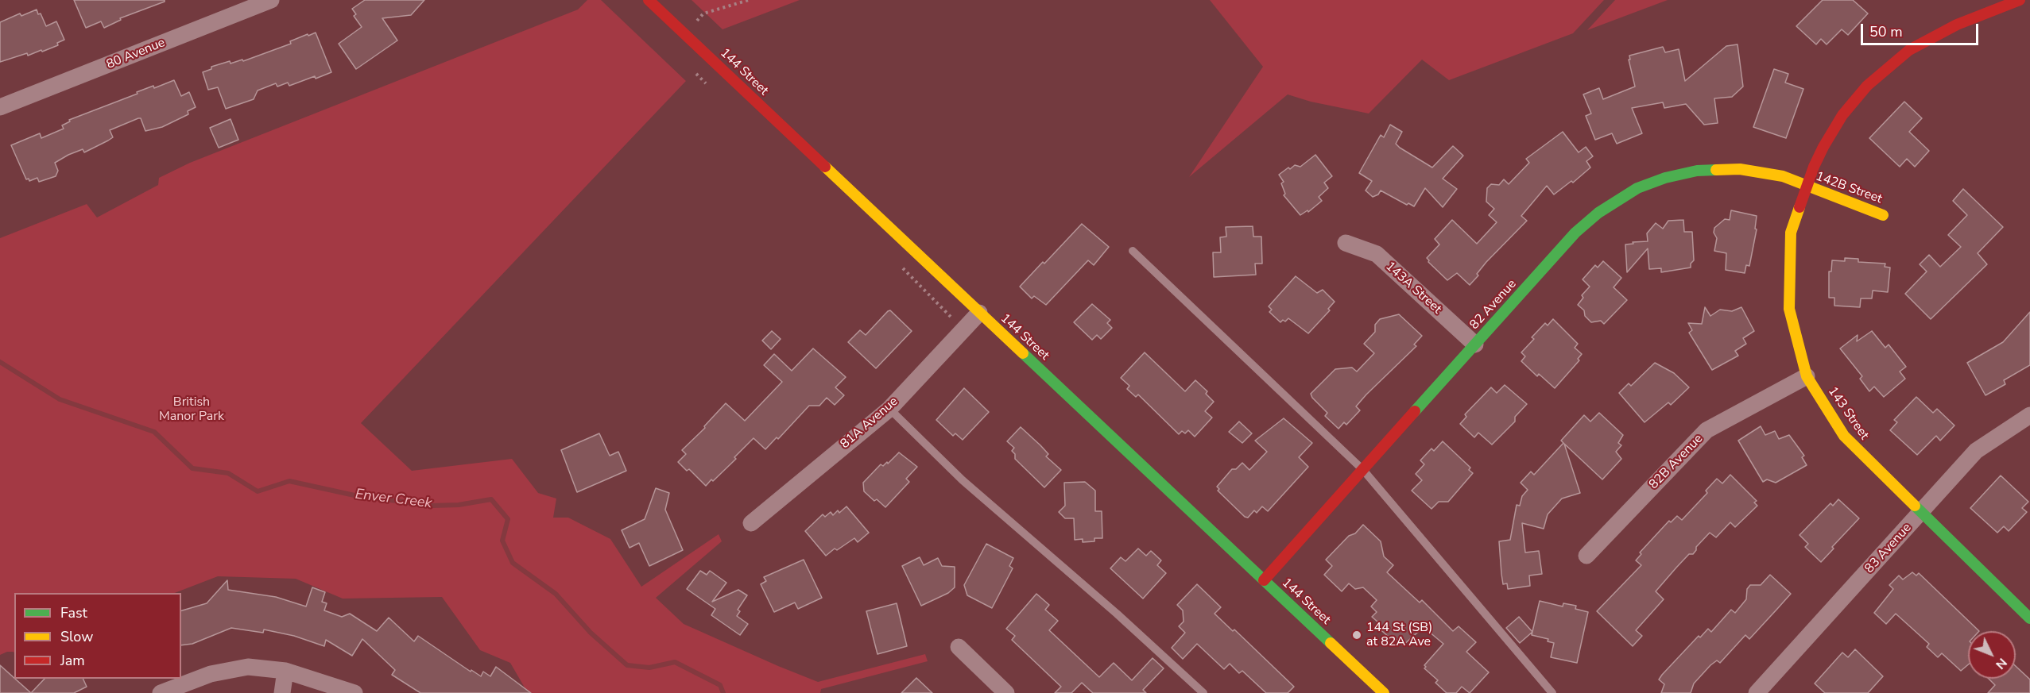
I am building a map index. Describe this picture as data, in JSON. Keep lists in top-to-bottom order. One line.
{"streets":{"street":["80 Avenue","144 Street","142B Street","143A Street","82 Avenue","143 Street","81A Avenue","82B Avenue","83 Avenue"]},"crossings":[["144 Street","82 Avenue"],["144 Street","81A Avenue"],["142B Street","82 Avenue"],["142B Street","143 Street"],["143A Street","82 Avenue"],["82 Avenue","143 Street"],["143 Street","82B Avenue"],["143 Street","83 Avenue"]],"water":["Enver Creek"],"parks":["British Manor Park"],"places":["144 St (SB) at 82A Ave"],"legend":["Fast","Slow","Jam"],"scale_bar":"50 m","north":"bottom right"}
